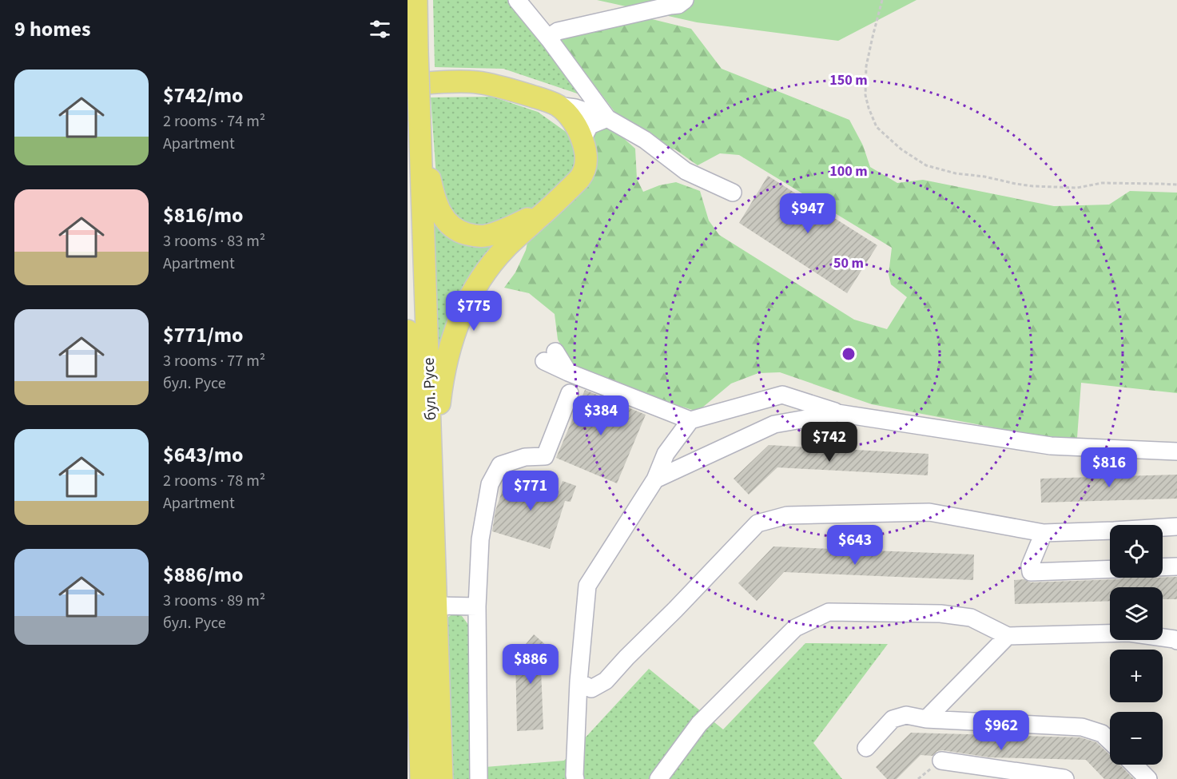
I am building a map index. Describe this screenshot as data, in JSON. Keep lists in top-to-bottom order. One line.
{"streets":{"main road":["бул. Русе"]},"page":{"heading":"9 homes","list":[{"name":"$742/mo","note":"2 rooms · 74 m² · Apartment"},{"name":"$816/mo","note":"3 rooms · 83 m² · Apartment"},{"name":"$771/mo","note":"3 rooms · 77 m² · бул. Русе"},{"name":"$643/mo","note":"2 rooms · 78 m² · Apartment"},{"name":"$886/mo","note":"3 rooms · 89 m² · бул. Русе"}],"price":["$947","$775","$384","$742","$816","$771","$643","$886","$962"],"map_buttons":["+","−"]},"rings":["150 m","100 m","50 m"]}
